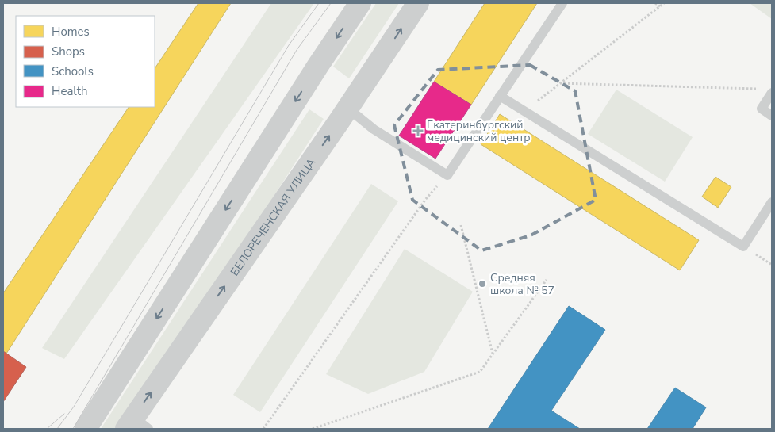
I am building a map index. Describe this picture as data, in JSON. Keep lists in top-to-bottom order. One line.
{"streets":{"street":["БЕЛОРЕЧЕНСКАЯ УЛИЦА"]},"places":{"health":["Екатеринбургский медицинский центр"],"other":["Средняя школа № 57"]},"legend":["Homes","Shops","Schools","Health"]}
